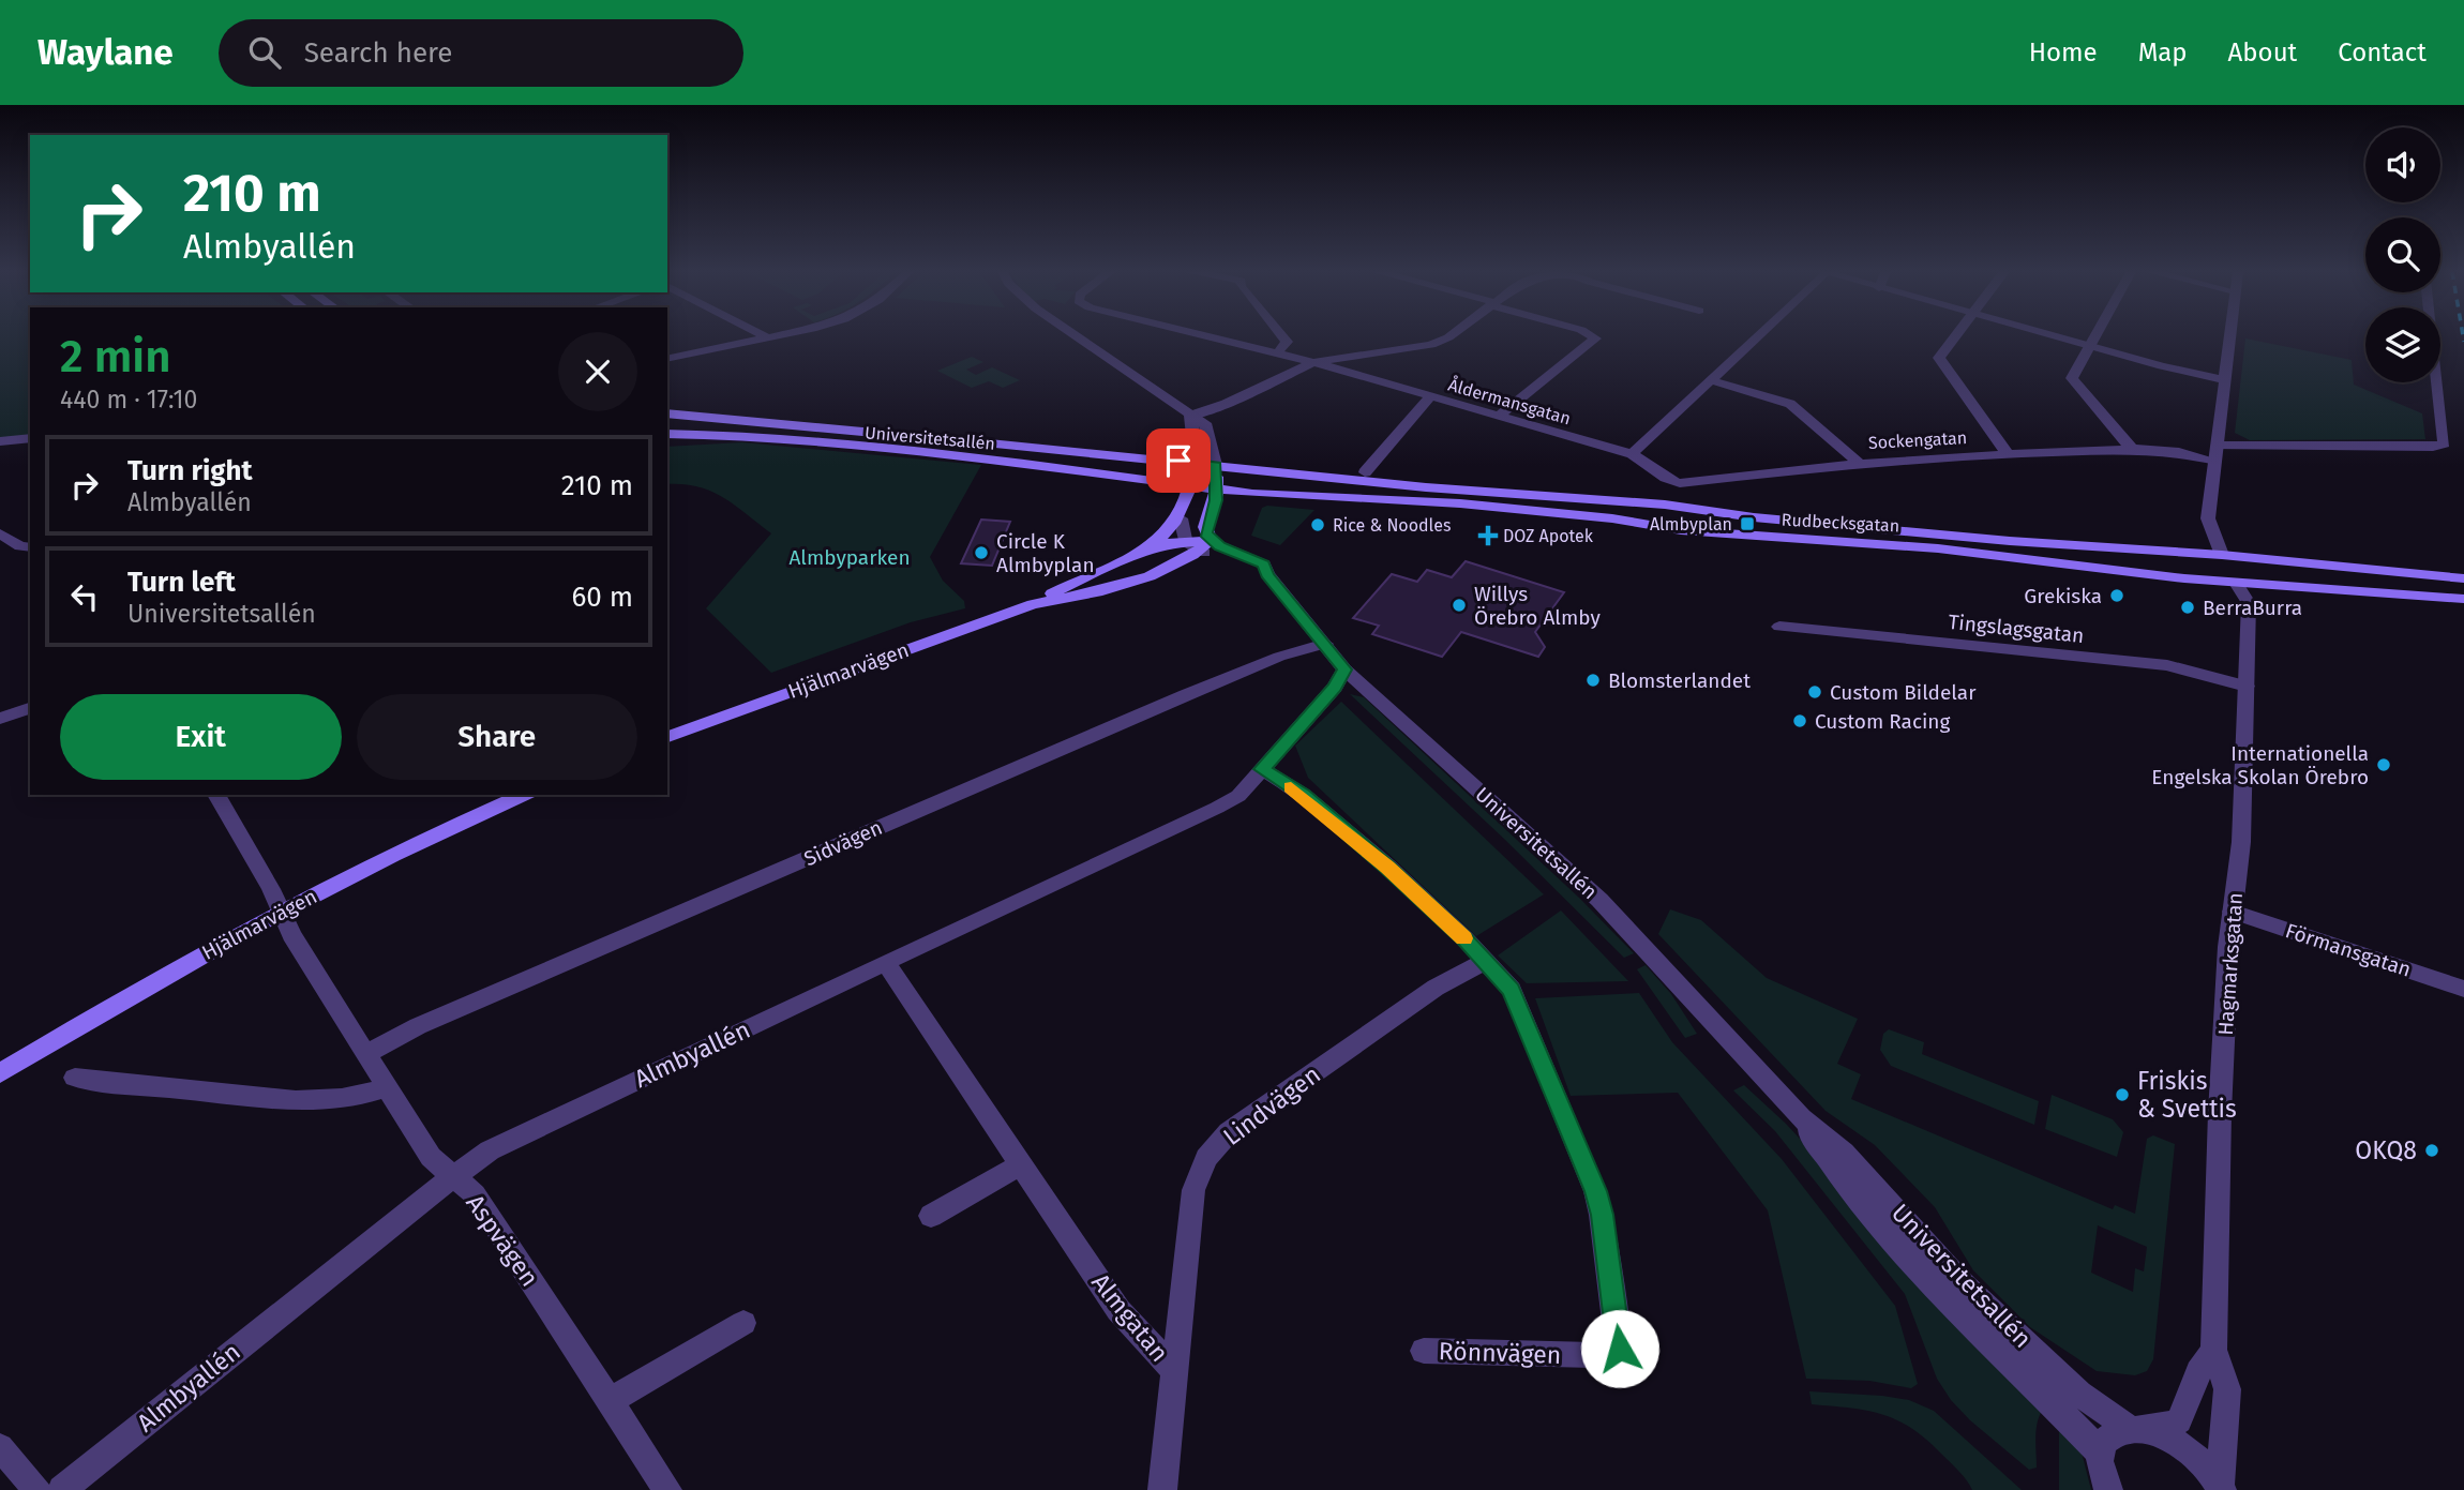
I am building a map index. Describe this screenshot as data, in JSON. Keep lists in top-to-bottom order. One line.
{"streets":{"main road":["Universitetsallén","Rudbecksgatan","Hjälmarvägen"],"street":["Åldermansgatan","Sockengatan","Tingslagsgatan","Sidvägen","Förmansgatan","Hagmarksgatan","Almbyallén","Lindvägen","Aspvägen","Almgatan","Rönnvägen"]},"crossings":[["Åldermansgatan","Sockengatan"],["Universitetsallén","Rudbecksgatan"],["Universitetsallén","Hjälmarvägen"],["Universitetsallén","Sidvägen"],["Universitetsallén","Hagmarksgatan"],["Universitetsallén","Almbyallén"],["Rudbecksgatan","Hagmarksgatan"],["Tingslagsgatan","Hagmarksgatan"],["Hjälmarvägen","Aspvägen"],["Sidvägen","Aspvägen"],["Förmansgatan","Hagmarksgatan"],["Almbyallén","Aspvägen"],["Almbyallén","Almgatan"],["Almbyallén","Rönnvägen"],["Lindvägen","Almgatan"],["Lindvägen","Rönnvägen"]],"parks":["Almbyparken"],"places":{"transit":["Almbyplan"],"other":["Rice & Noodles","Circle K Almbyplan","Grekiska","Willys Örebro Almby","BerraBurra","Blomsterlandet","Custom Bildelar","Custom Racing","Internationella Engelska Skolan Örebro","Friskis & Svettis","OKQ8"],"health":["DOZ Apotek"]},"page":{"header":"Waylane","search":"Search here","nav":["Home","Map","About","Contact"],"turn":["210 m","Almbyallén"],"heading":["2 min","440 m · 17:10"],"list":[{"name":"Turn right","note":"Almbyallén","value":"210 m"},{"name":"Turn left","note":"Universitetsallén","value":"60 m"}],"buttons":["Exit","Share"]}}
